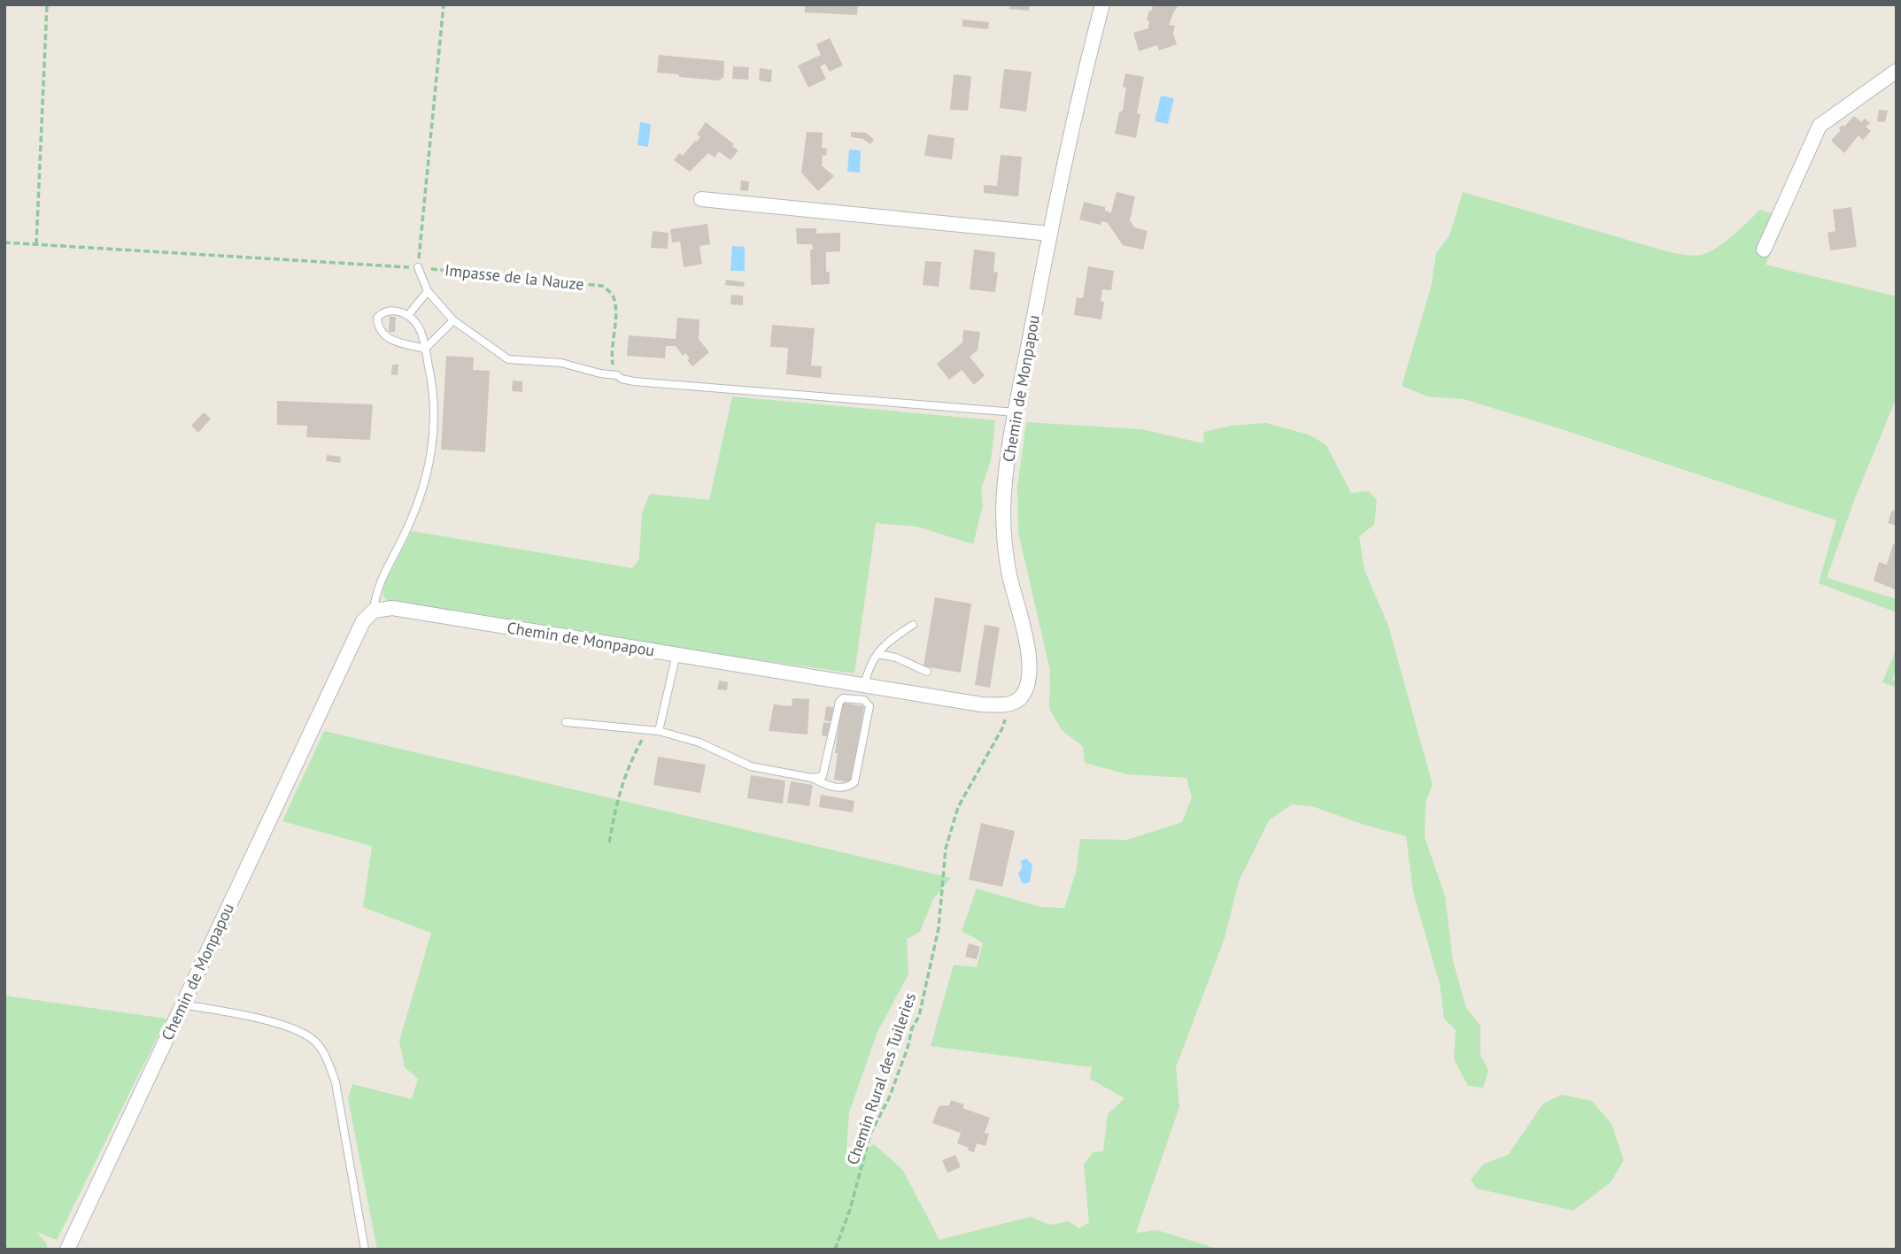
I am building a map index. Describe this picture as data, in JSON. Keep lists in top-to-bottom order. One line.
{"streets":{"street":["Chemin de Monpapou"],"path":["Impasse de la Nauze","Chemin Rural des Tuileries"]},"crossings":[["Chemin de Monpapou","Chemin Rural des Tuileries"]]}
